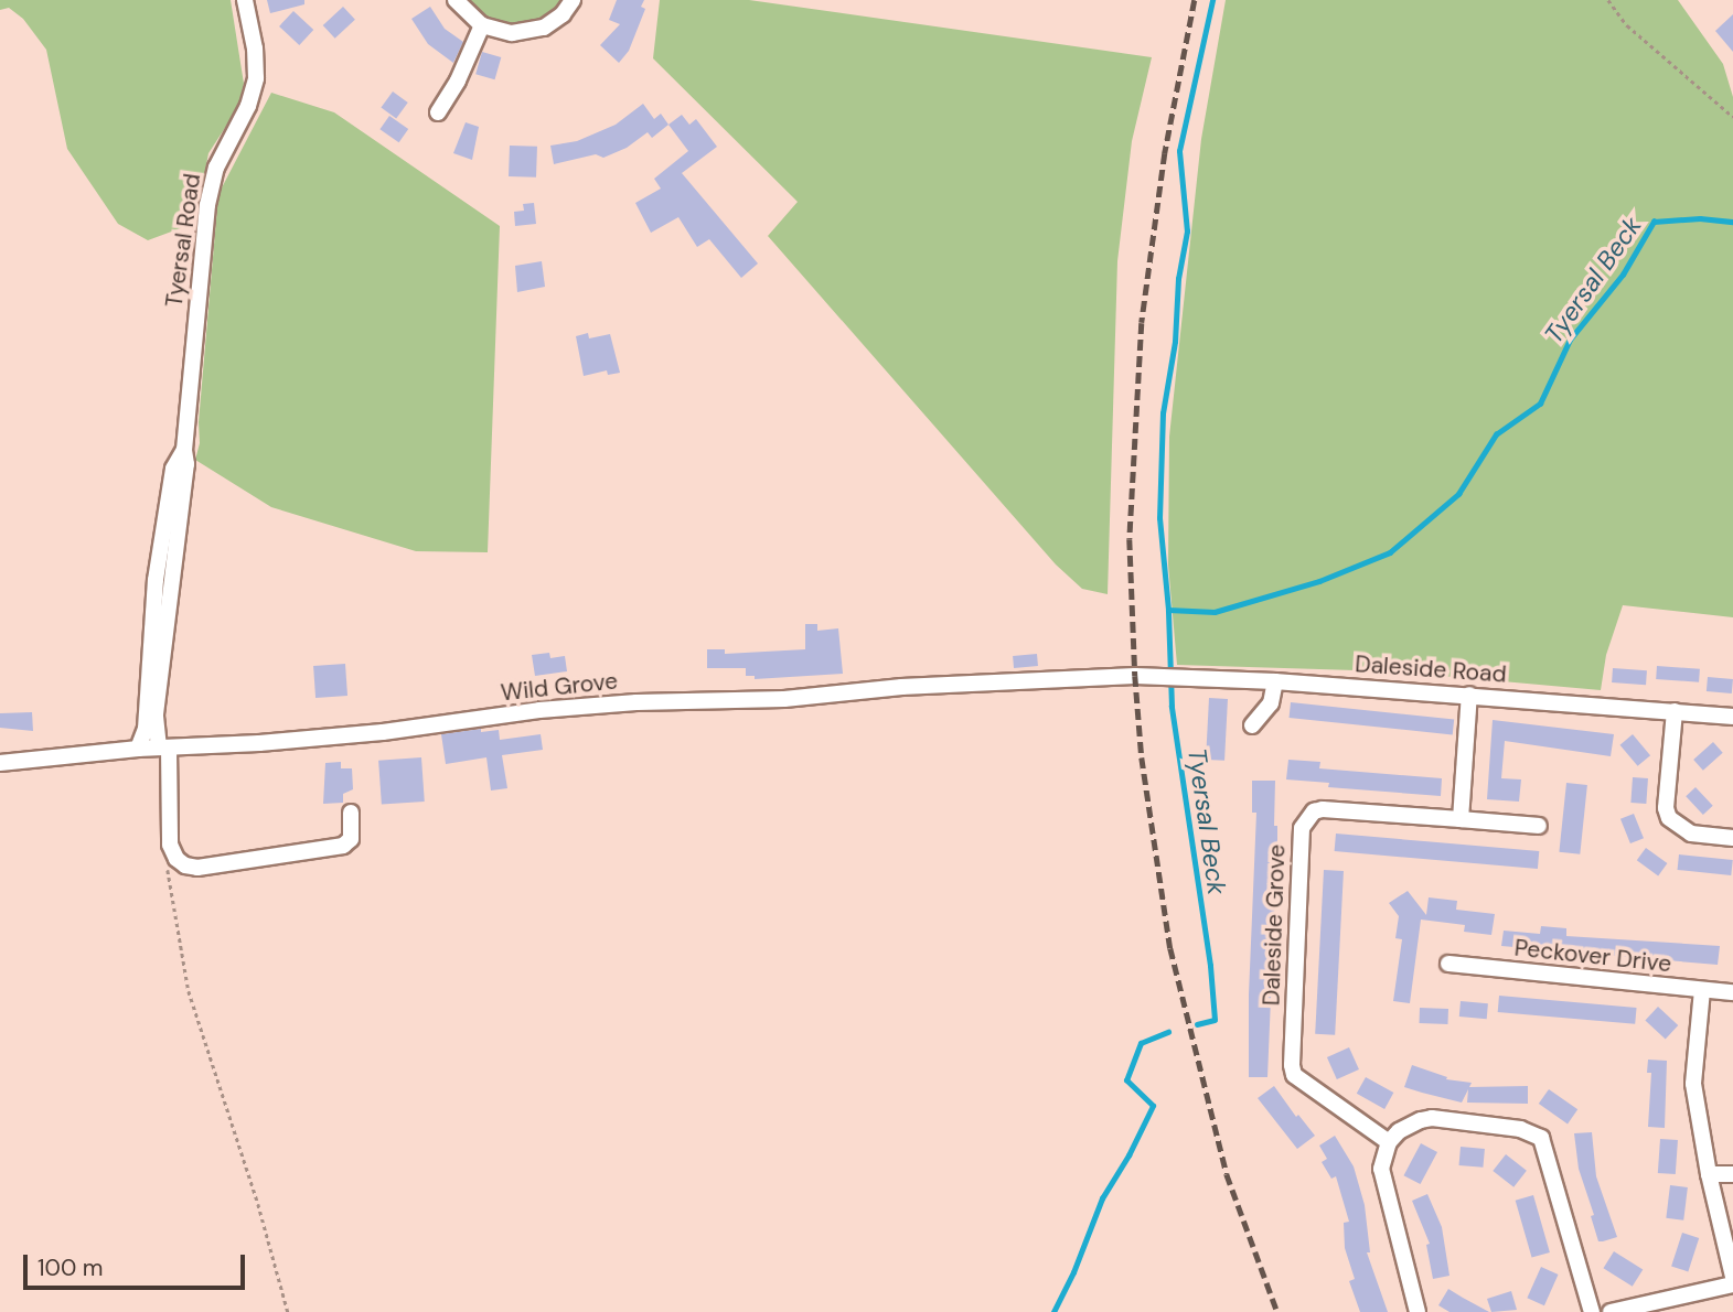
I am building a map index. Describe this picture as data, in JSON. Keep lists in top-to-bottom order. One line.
{"streets":{"street":["Tyersal Road","Daleside Road","Wild Grove","Daleside Grove","Peckover Drive"]},"crossings":[["Daleside Road","Wild Grove"]],"water":["Tyersal Beck"],"scale_bar":"100 m"}
